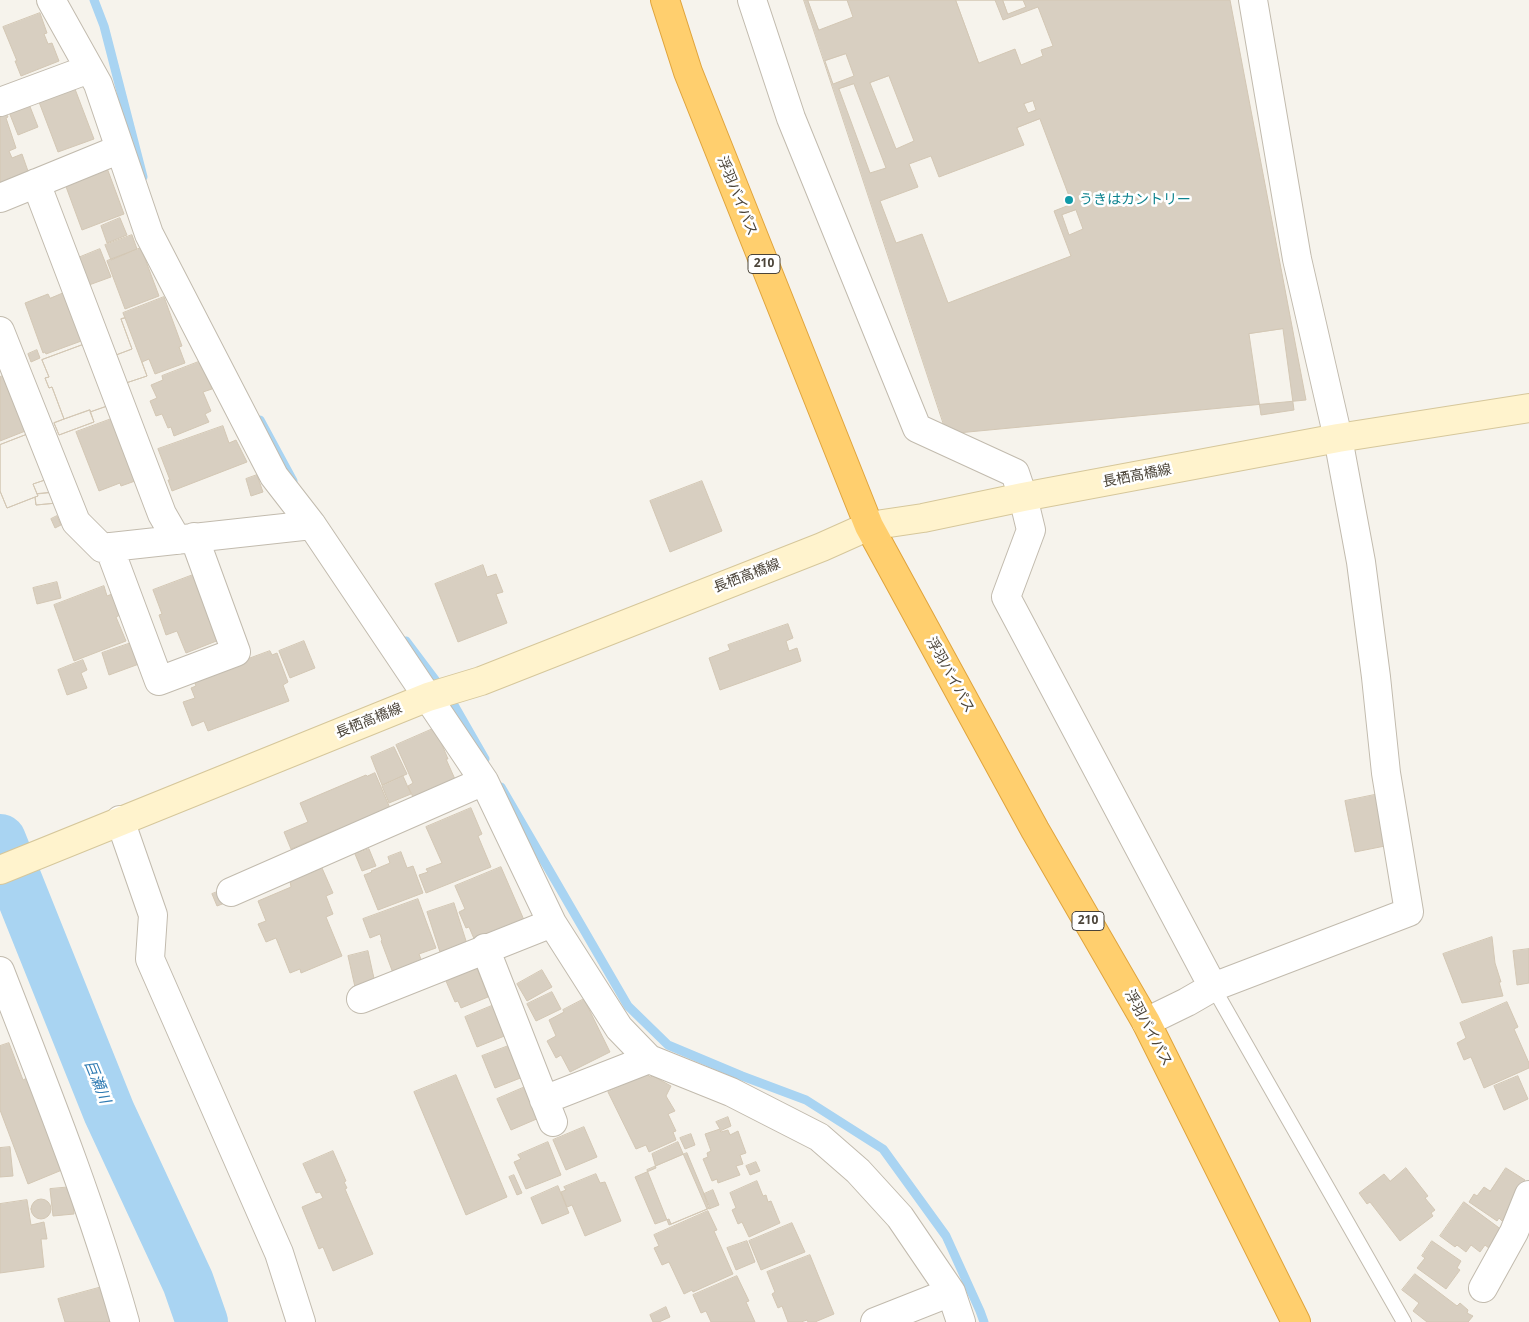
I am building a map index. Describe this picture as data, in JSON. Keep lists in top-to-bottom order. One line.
{"streets":{"highway":["浮羽バイパス","210"],"main road":["長栖高橋線"]},"crossings":[["浮羽バイパス","長栖高橋線"]],"water":["巨瀬川"],"places":["うきはカントリー"]}
